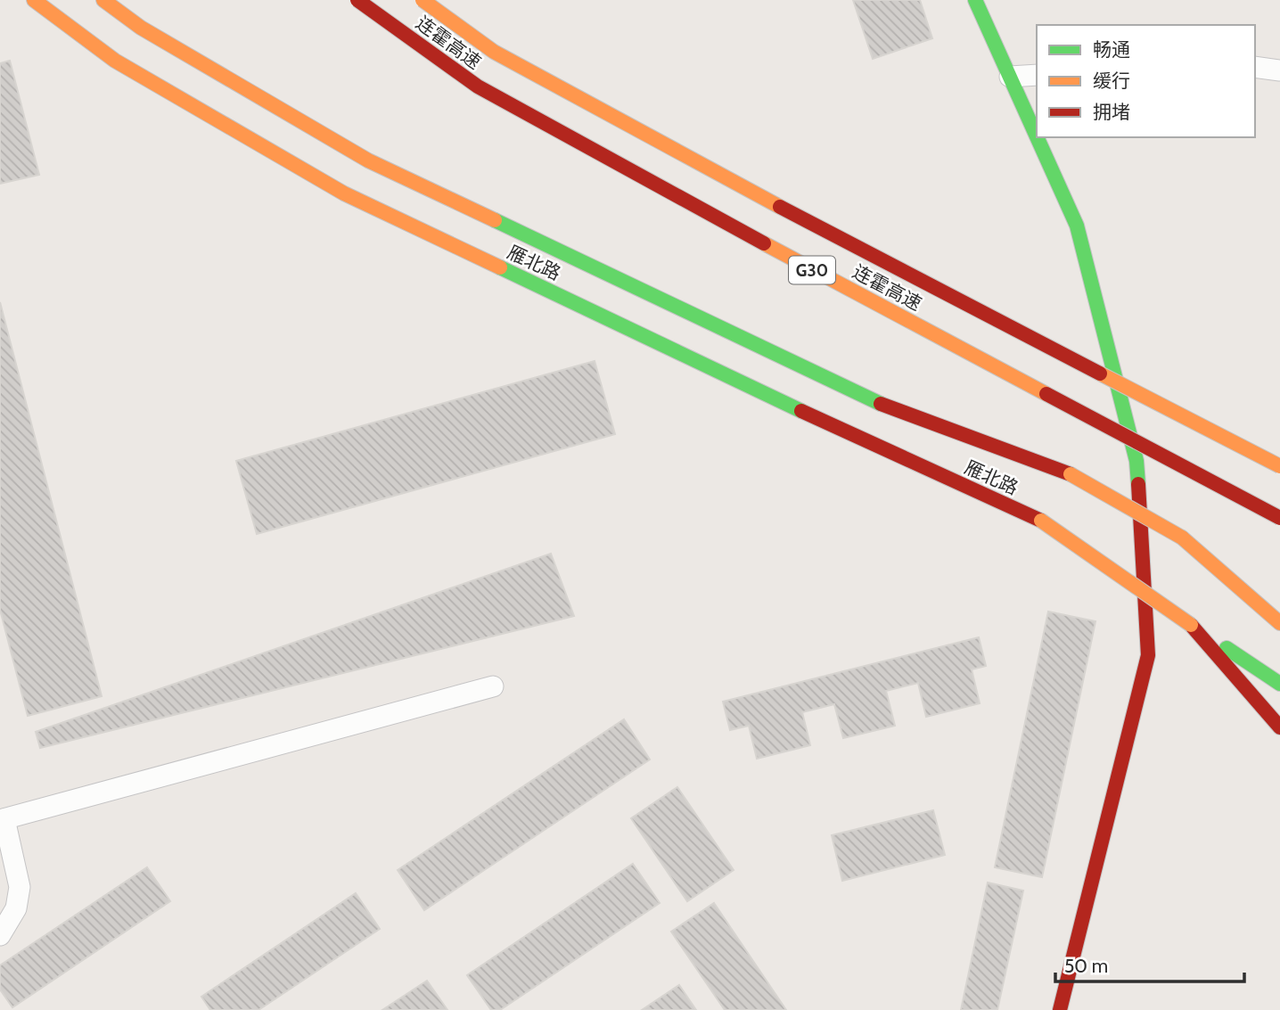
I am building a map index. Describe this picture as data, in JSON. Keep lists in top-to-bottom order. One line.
{"streets":{"main road":["连霍高速","雁北路","G30"]},"legend":["畅通","缓行","拥堵"],"scale_bar":"50 m"}
